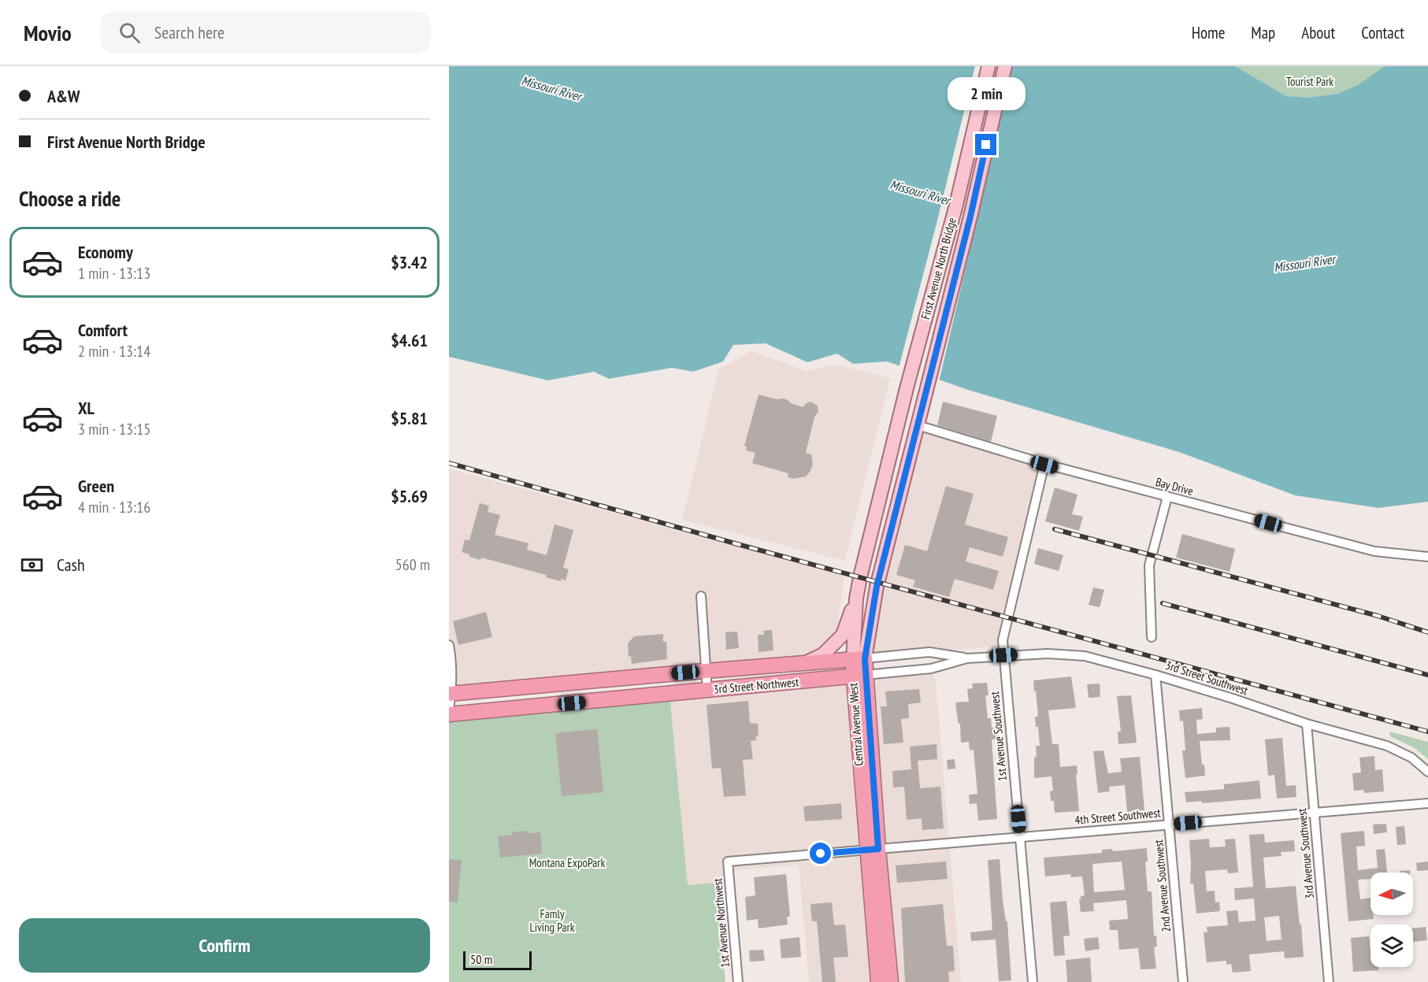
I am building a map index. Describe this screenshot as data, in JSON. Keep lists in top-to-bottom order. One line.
{"streets":{"highway":["3rd Street Northwest","Central Avenue West"],"main road":["First Avenue North Bridge"],"street":["Bay Drive","3rd Street Southwest","1st Avenue Southwest","4th Street Southwest","3rd Avenue Southwest","2nd Avenue Southwest","1st Avenue Northwest"]},"crossings":[["First Avenue North Bridge","Central Avenue West"],["Bay Drive","Central Avenue West"],["Bay Drive","1st Avenue Southwest"],["3rd Street Southwest","3rd Street Northwest"],["3rd Street Southwest","Central Avenue West"],["3rd Street Southwest","1st Avenue Southwest"],["3rd Street Southwest","3rd Avenue Southwest"],["3rd Street Southwest","2nd Avenue Southwest"],["3rd Street Northwest","Central Avenue West"],["Central Avenue West","4th Street Southwest"],["1st Avenue Southwest","4th Street Southwest"],["4th Street Southwest","3rd Avenue Southwest"],["4th Street Southwest","2nd Avenue Southwest"],["4th Street Southwest","1st Avenue Northwest"]],"water":["Missouri River"],"parks":["Tourist Park","Montana ExpoPark","Famly Living Park"],"scale_bar":"50 m","north":"left","page":{"header":"Movio","search":"Search here","nav":["Home","Map","About","Contact"],"banner":["A&W","First Avenue North Bridge"],"bubble":"2 min","heading":"Choose a ride","list":[{"name":"Economy","note":"1 min · 13:13","value":"$3.42"},{"name":"Comfort","note":"2 min · 13:14","value":"$4.61"},{"name":"XL","note":"3 min · 13:15","value":"$5.81"},{"name":"Green","note":"4 min · 13:16","value":"$5.69"}],"pay":["Cash","560 m"],"buttons":"Confirm","scale":"50 m"}}
